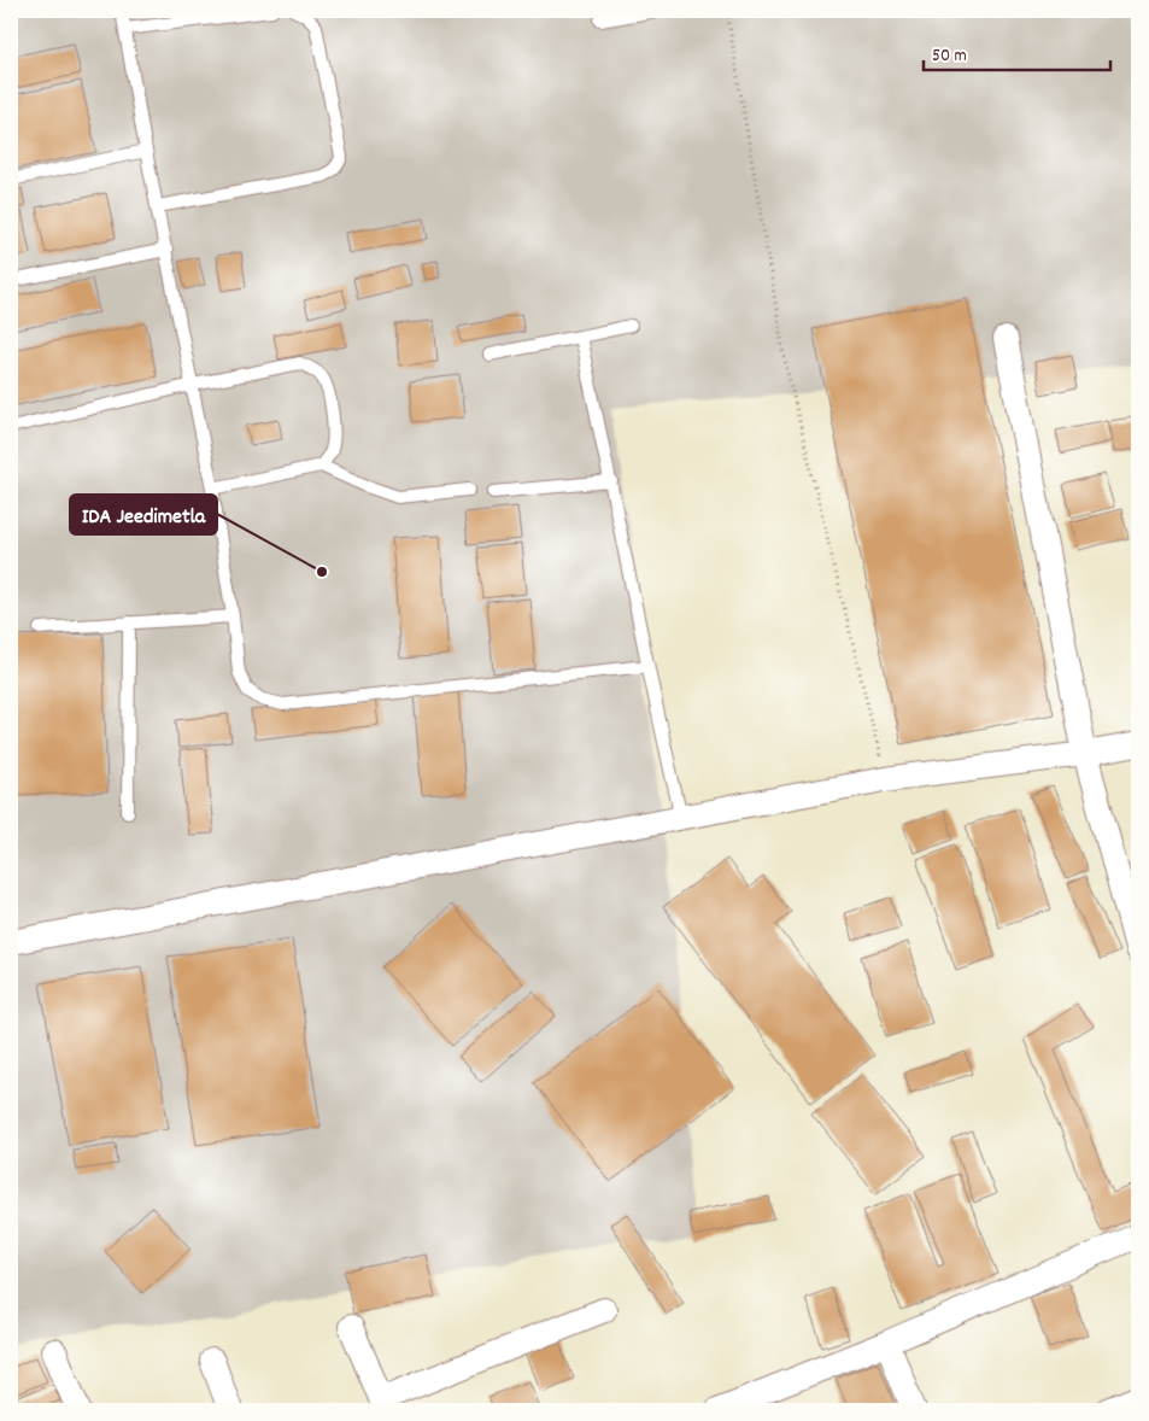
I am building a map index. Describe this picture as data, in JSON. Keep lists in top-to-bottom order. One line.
{"places":["IDA Jeedimetla"],"scale_bar":"50 m"}
